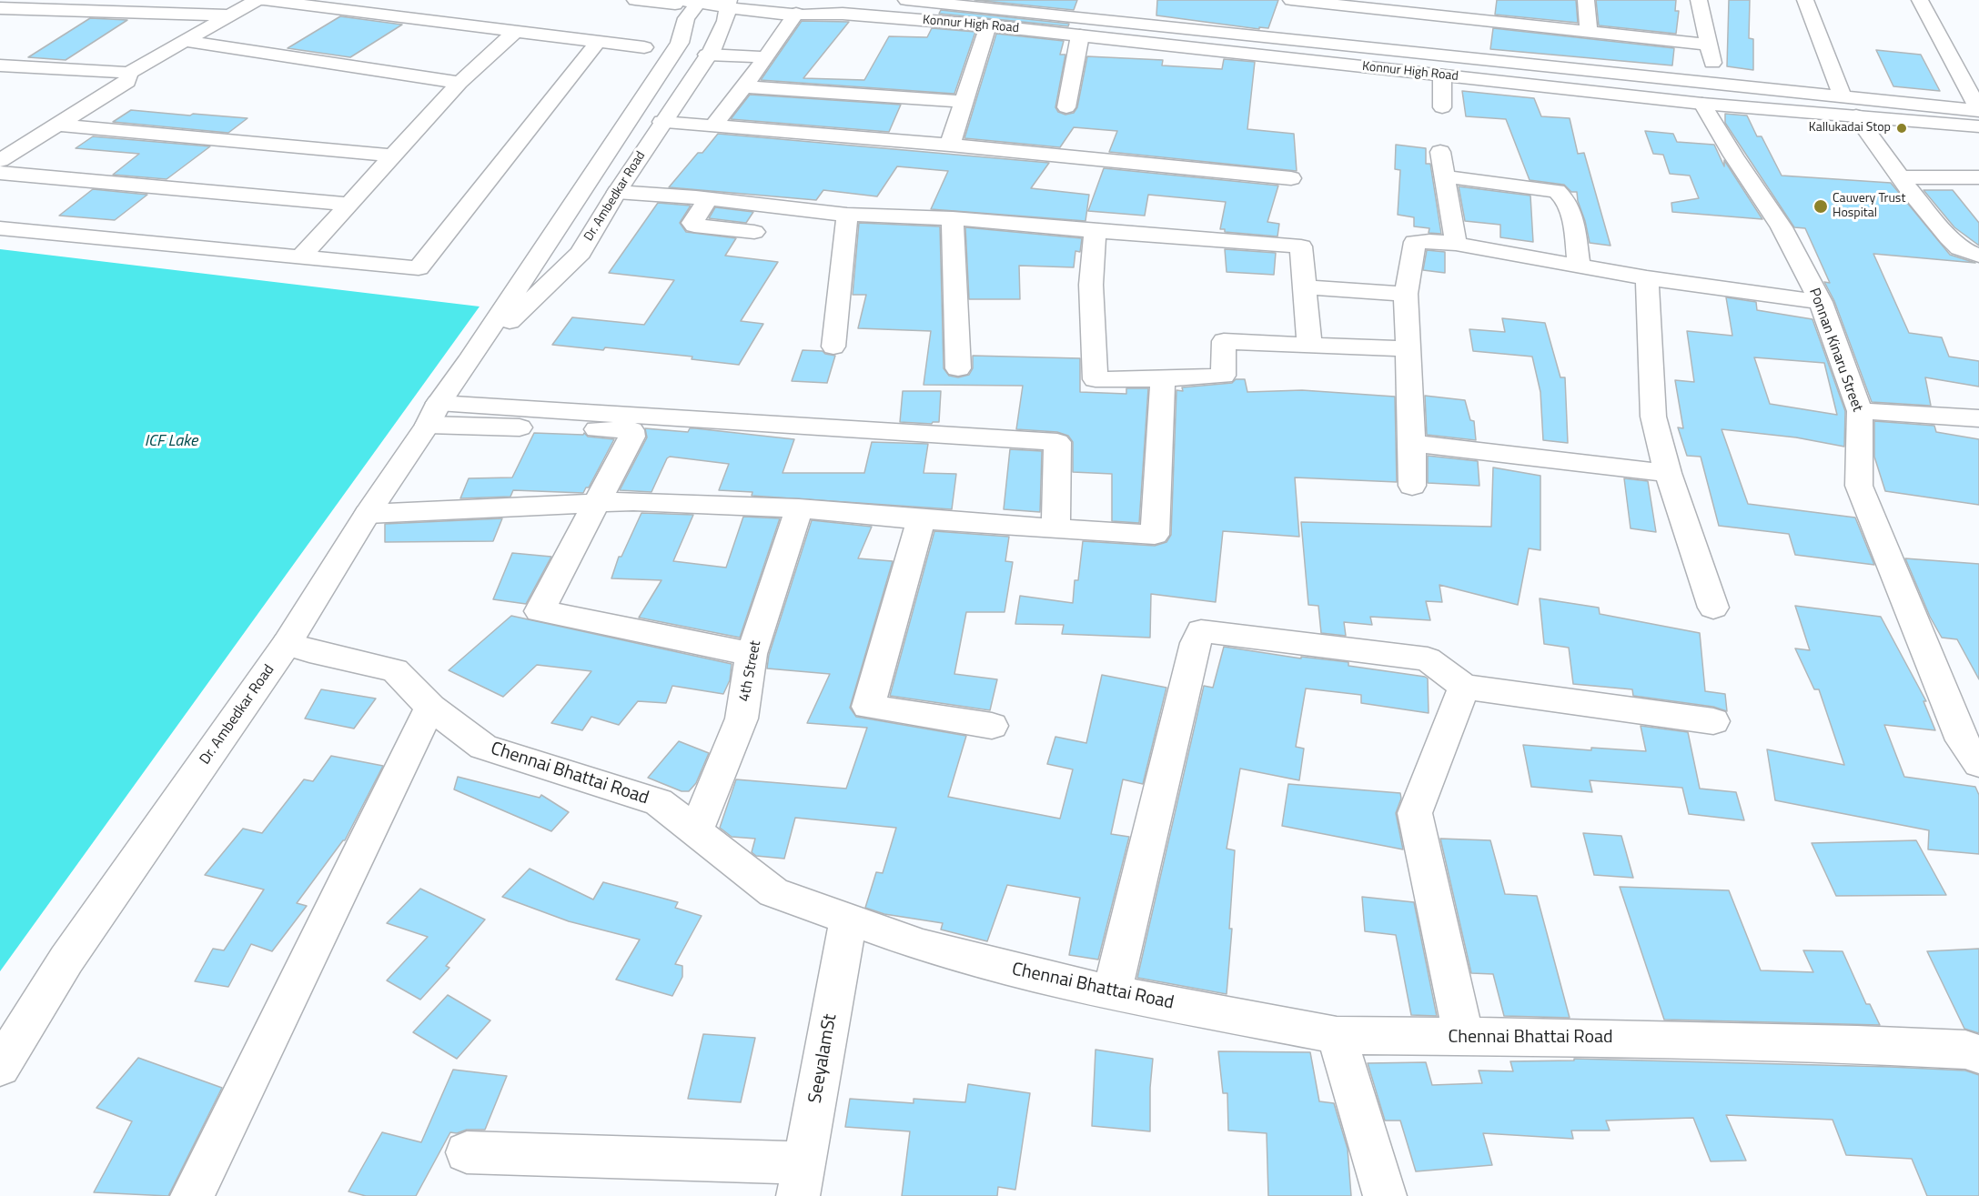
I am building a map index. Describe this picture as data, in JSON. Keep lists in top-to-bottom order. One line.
{"streets":{"street":["Konnur High Road","Dr. Ambedkar Road","Ponnan Kinaru Street","4th Street","Chennai Bhattai Road","SeeyalamSt"]},"crossings":[["Konnur High Road","Dr. Ambedkar Road"],["Konnur High Road","Ponnan Kinaru Street"],["Dr. Ambedkar Road","Chennai Bhattai Road"],["4th Street","Chennai Bhattai Road"],["Chennai Bhattai Road","SeeyalamSt"]],"water":["ICF Lake"],"places":["Kallukadai Stop","Cauvery Trust Hospital"]}
